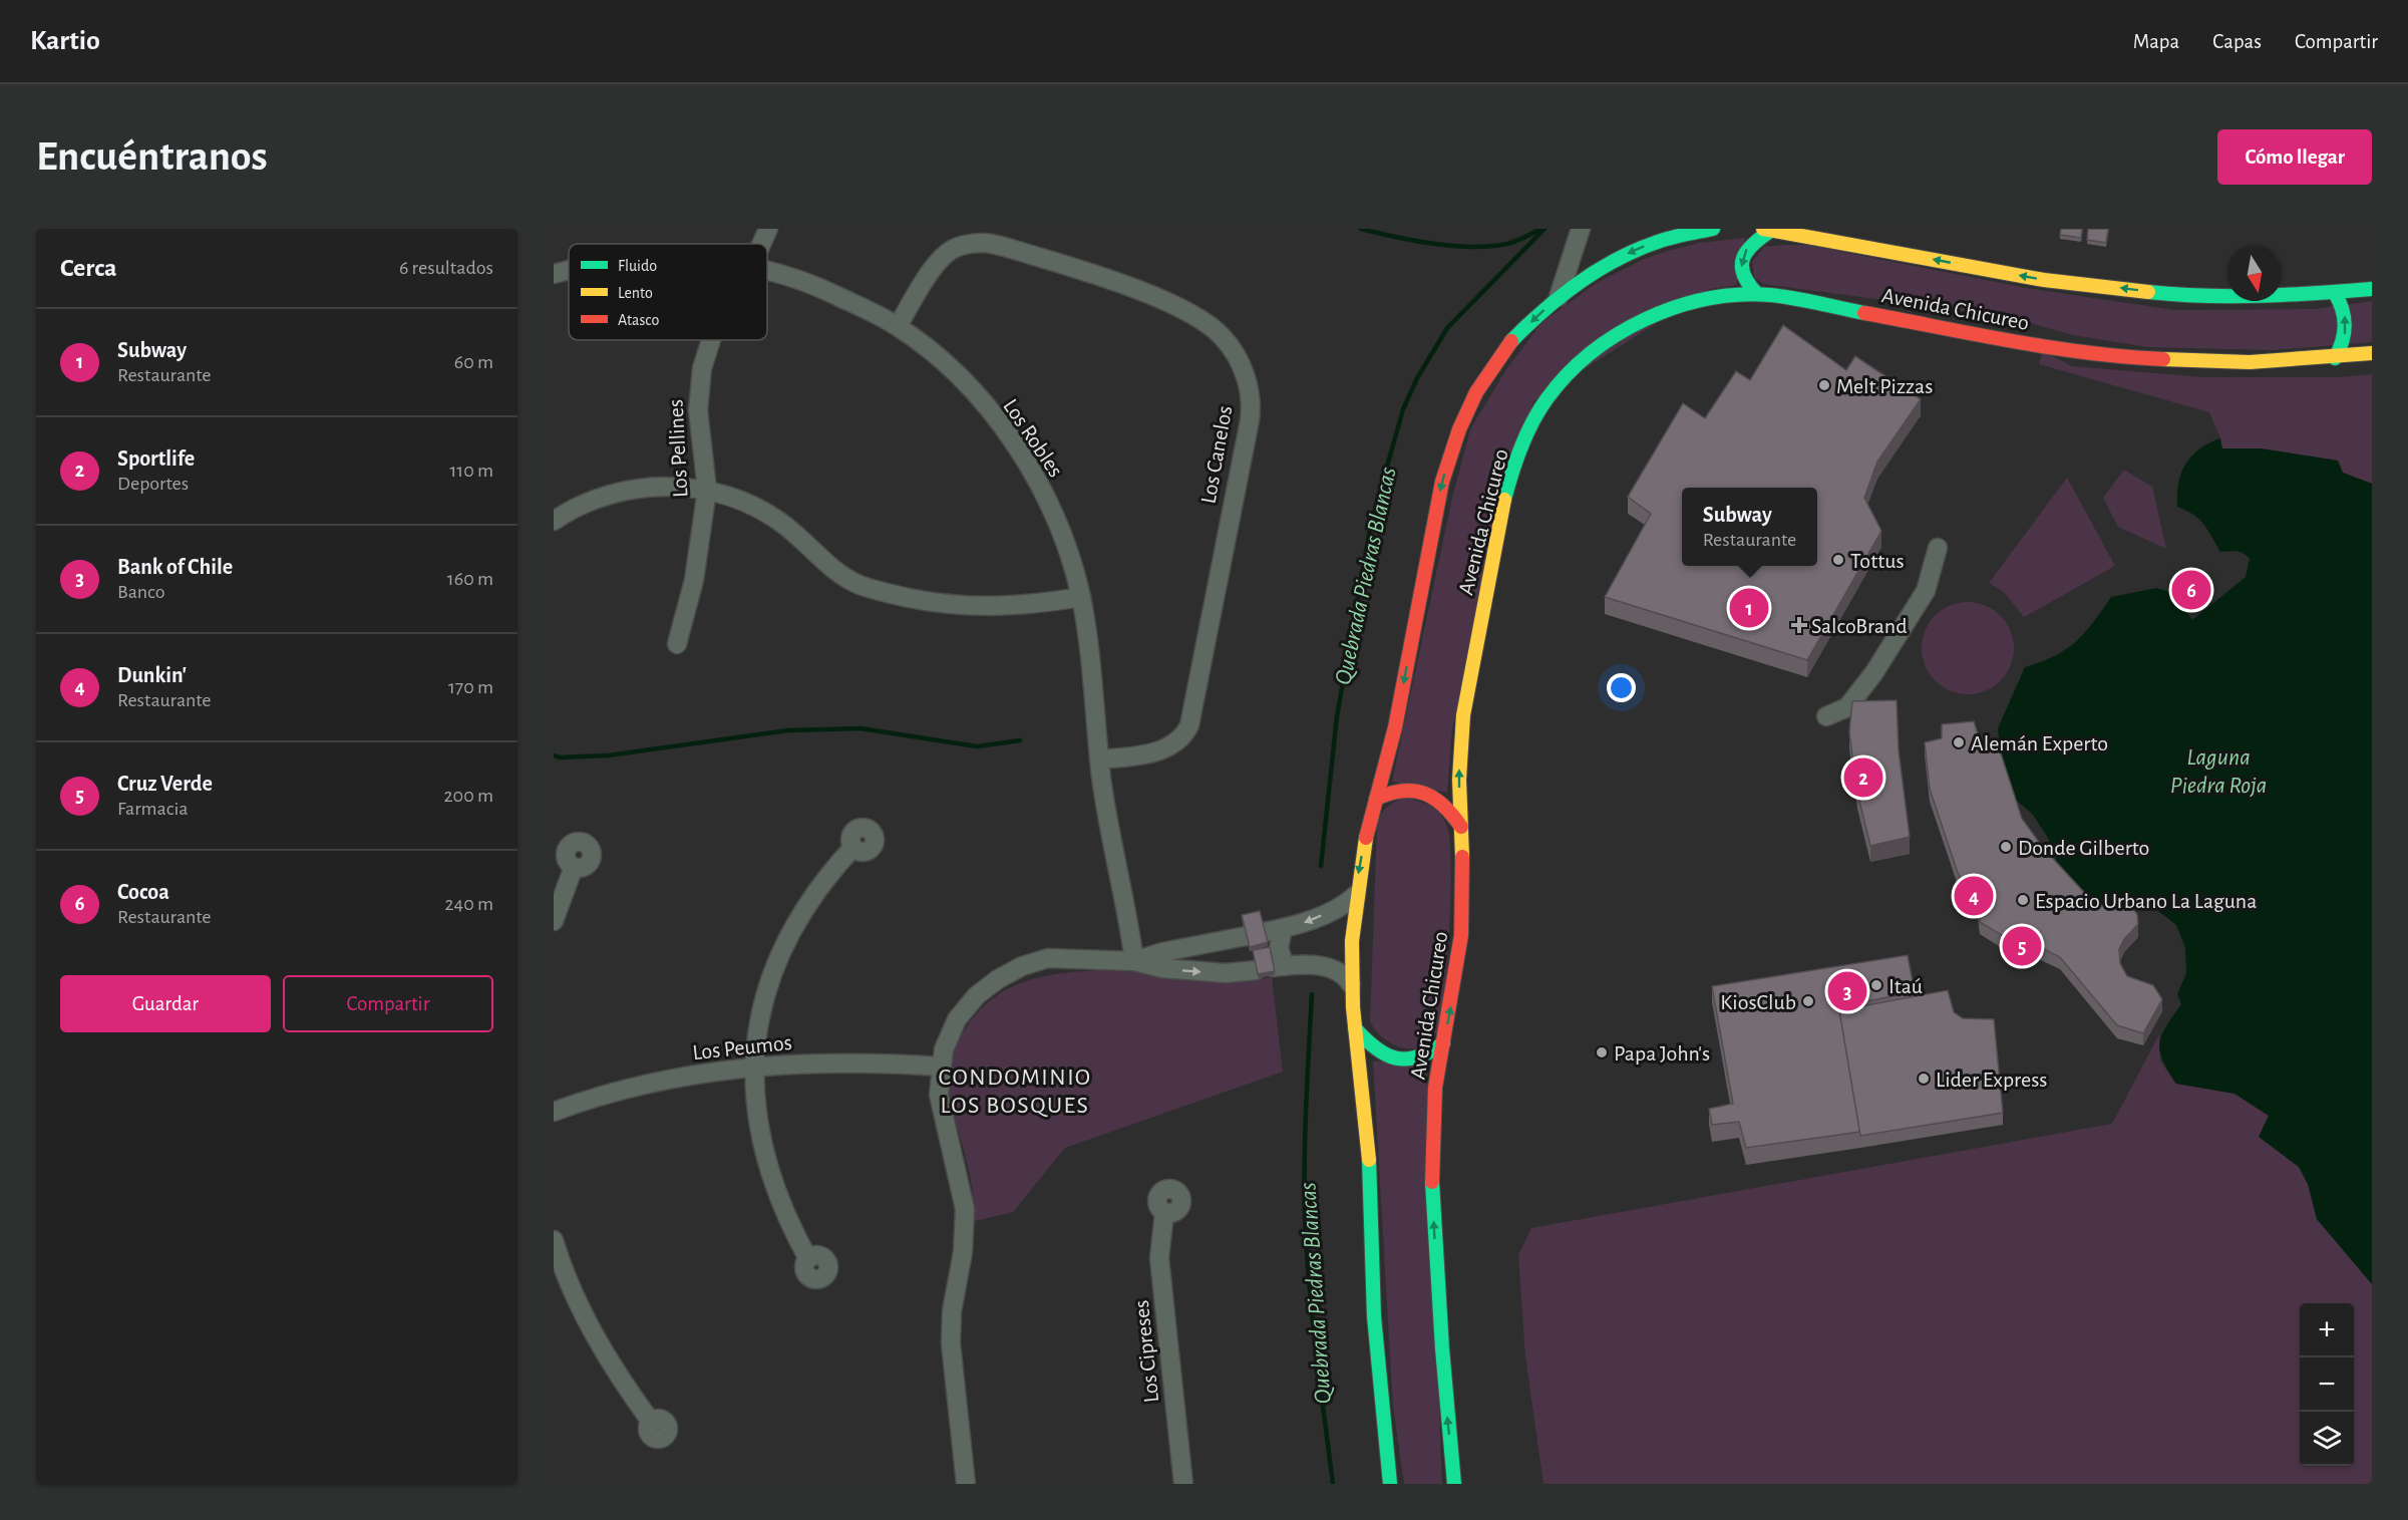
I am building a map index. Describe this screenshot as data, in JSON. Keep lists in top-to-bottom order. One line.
{"streets":{"main road":["Avenida Chicureo"],"street":["Los Robles","Los Pellines","Los Canelos","Los Peumos","Los Cipreses"]},"crossings":[["Los Robles","Los Canelos"]],"districts":["CONDOMINIO LOS BOSQUES"],"water":["Quebrada Piedras Blancas","Laguna Piedra Roja"],"places":{"other":["Melt Pizzas","Tottus","Alemán Experto","Donde Gilberto","Espacio Urbano La Laguna","Itaú","KiosClub","Papa John's","Lider Express"],"health":["SalcoBrand"]},"legend":["Fluido","Lento","Atasco"],"north":"bottom","page":{"header":"Kartio","nav":["Mapa","Capas","Compartir"],"buttons":["Cómo llegar",["Guardar","Compartir"]],"title":"Encuéntranos","heading":["Cerca","6 resultados"],"list":[{"mark":"1","name":"Subway","note":"Restaurante","value":"60 m"},{"mark":"2","name":"Sportlife","note":"Deportes","value":"110 m"},{"mark":"3","name":"Bank of Chile","note":"Banco","value":"160 m"},{"mark":"4","name":"Dunkin'","note":"Restaurante","value":"170 m"},{"mark":"5","name":"Cruz Verde","note":"Farmacia","value":"200 m"},{"mark":"6","name":"Cocoa","note":"Restaurante","value":"240 m"}],"popup":["Subway","Restaurante"],"pins":["6","1","2","4","5","3"],"map_buttons":["+","−"]}}
